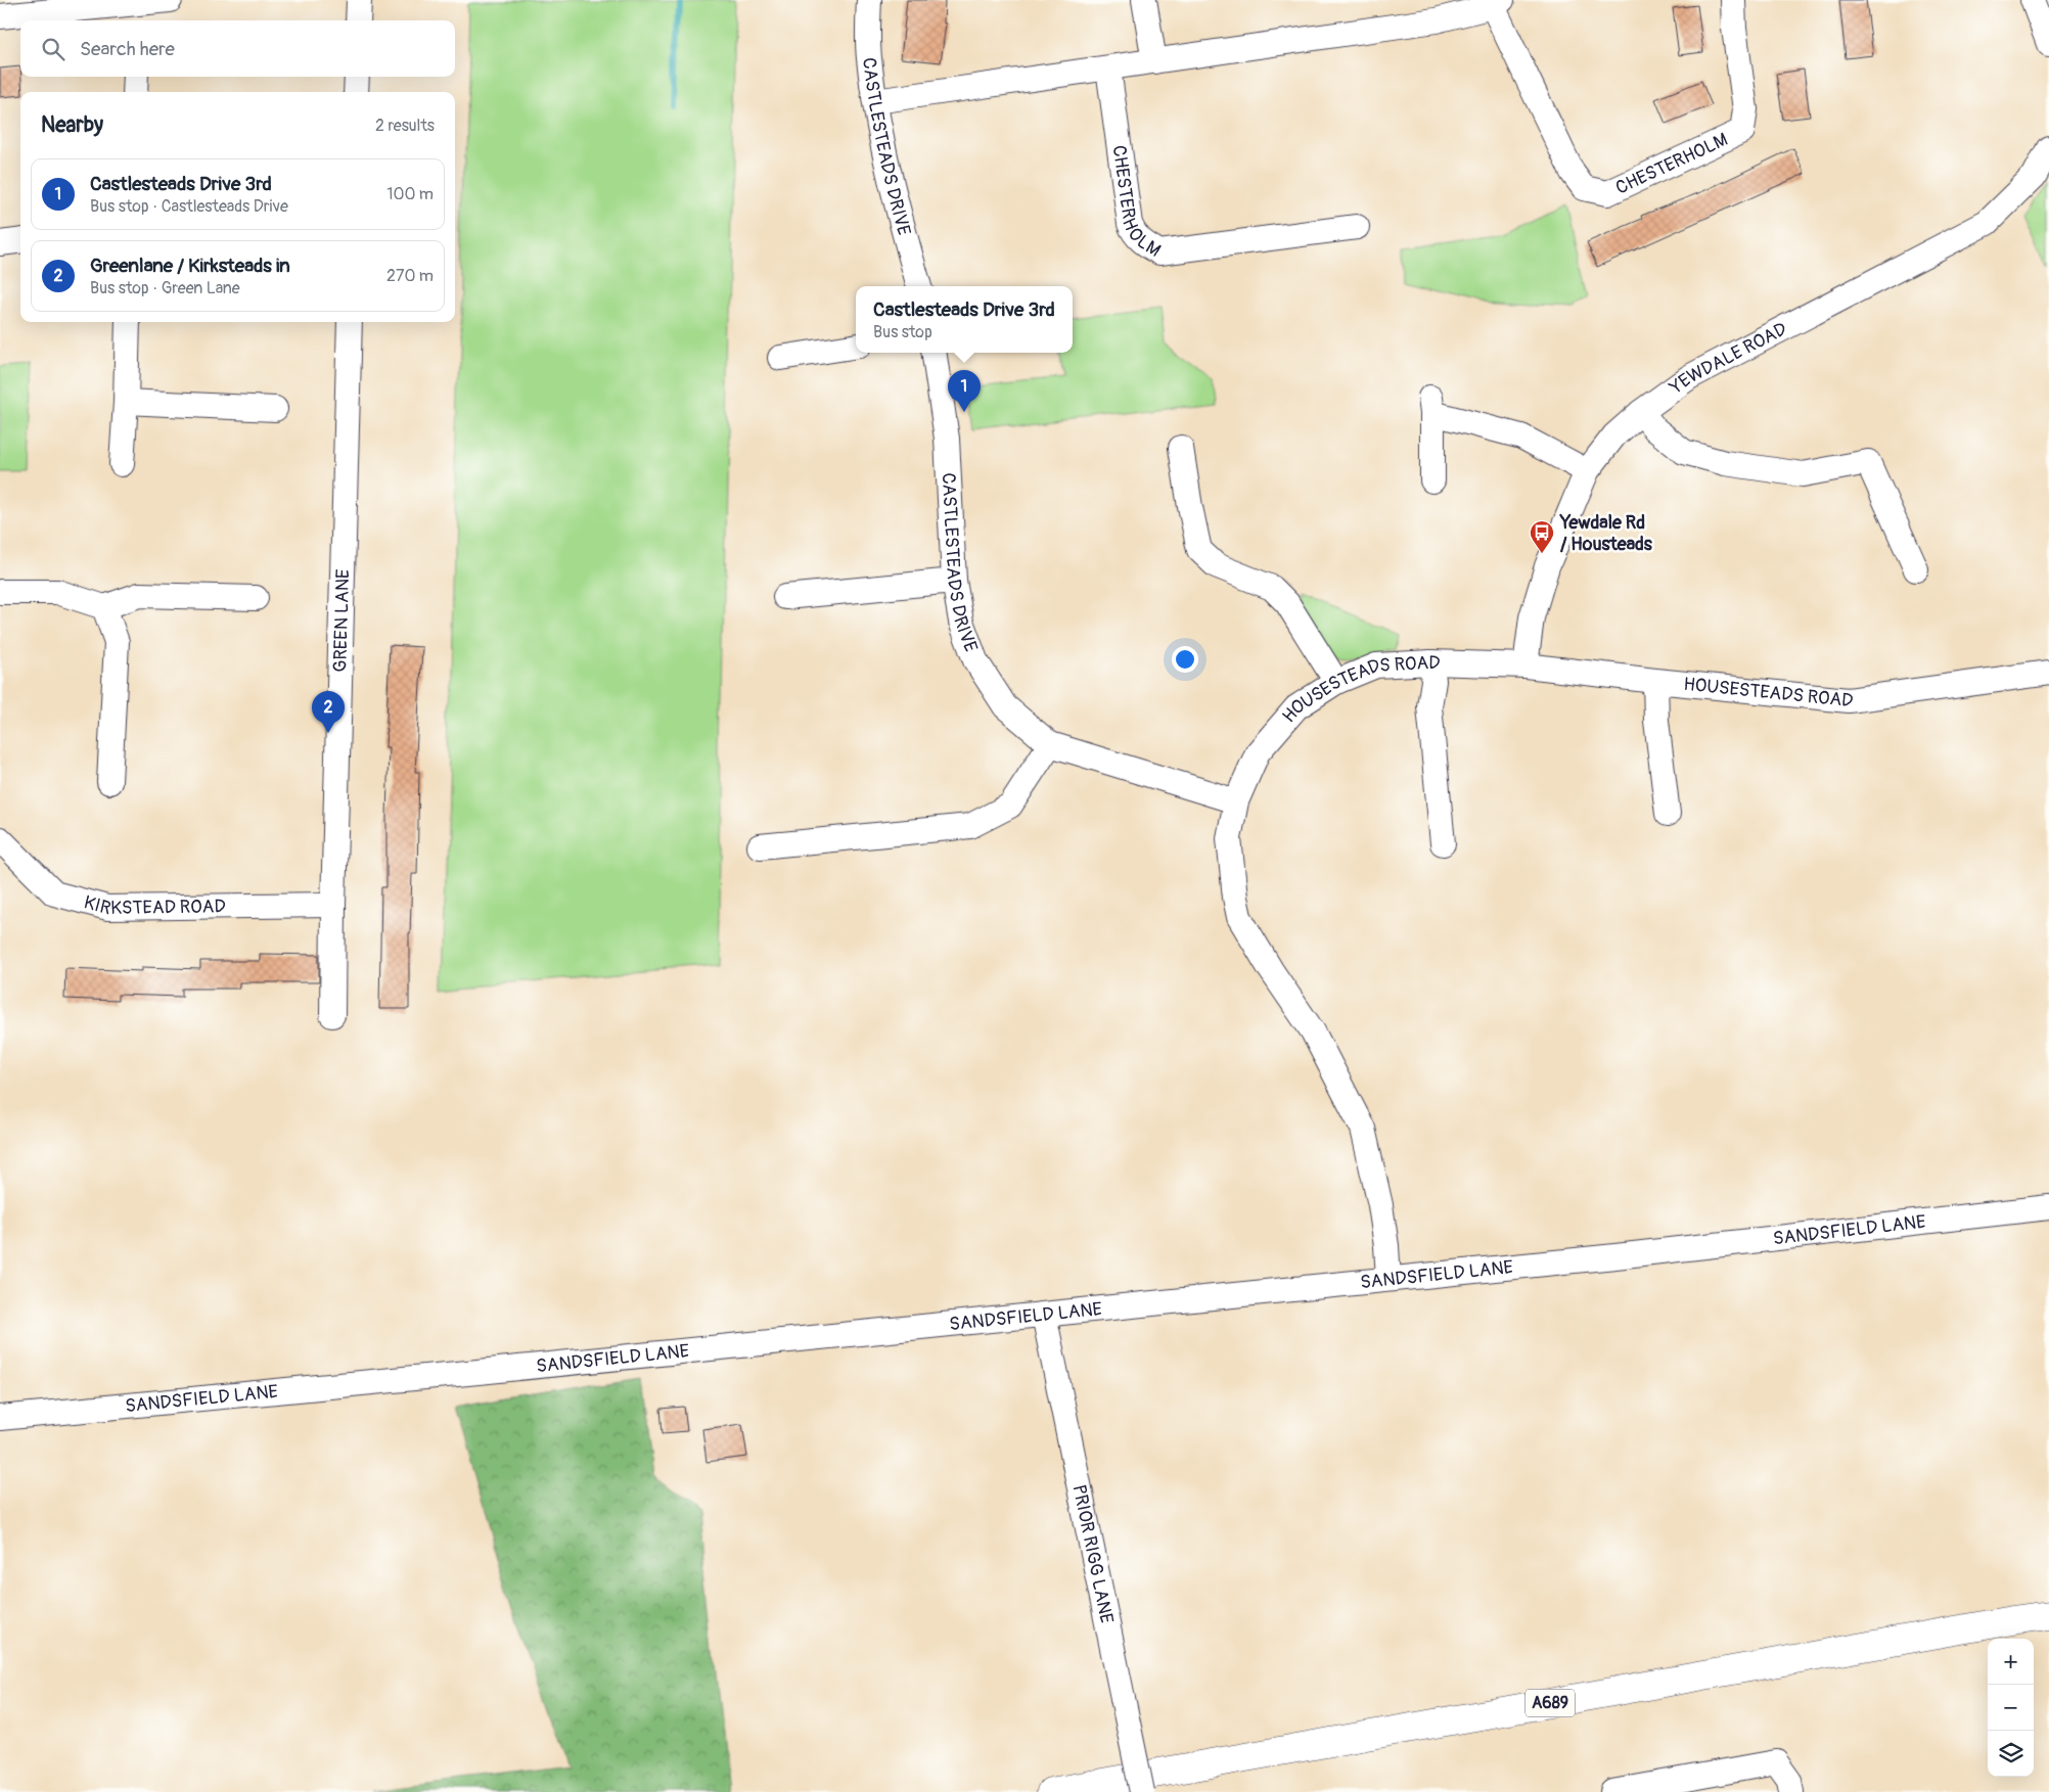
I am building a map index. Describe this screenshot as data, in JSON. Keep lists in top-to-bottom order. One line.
{"streets":{"highway":["A689"],"street":["CASTLESTEADS DRIVE","CHESTERHOLM","YEWDALE ROAD","GREEN LANE","HOUSESTEADS ROAD","KIRKSTEAD ROAD","SANDSFIELD LANE","PRIOR RIGG LANE"]},"crossings":[["CASTLESTEADS DRIVE","CHESTERHOLM"],["CASTLESTEADS DRIVE","HOUSESTEADS ROAD"],["YEWDALE ROAD","HOUSESTEADS ROAD"],["GREEN LANE","KIRKSTEAD ROAD"],["HOUSESTEADS ROAD","SANDSFIELD LANE"],["SANDSFIELD LANE","PRIOR RIGG LANE"]],"places":{"bus stop":["Yewdale Rd / Housteads"]},"page":{"search":"Search here","heading":["Nearby","2 results"],"list":[{"mark":"1","name":"Castlesteads Drive 3rd","note":"Bus stop · Castlesteads Drive","value":"100 m"},{"mark":"2","name":"Greenlane / Kirksteads in","note":"Bus stop · Green Lane","value":"270 m"}],"popup":["Castlesteads Drive 3rd","Bus stop"],"pins":["1","2"],"map_buttons":["+","−"]}}
